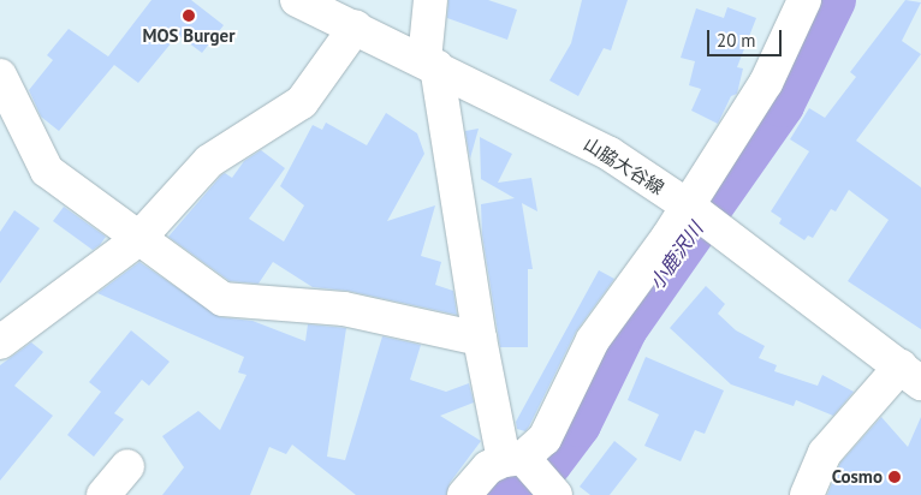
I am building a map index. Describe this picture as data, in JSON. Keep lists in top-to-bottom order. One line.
{"streets":{"street":["山脇大谷線"]},"water":["小鹿沢川"],"places":["MOS Burger","Cosmo"],"scale_bar":"20 m"}
